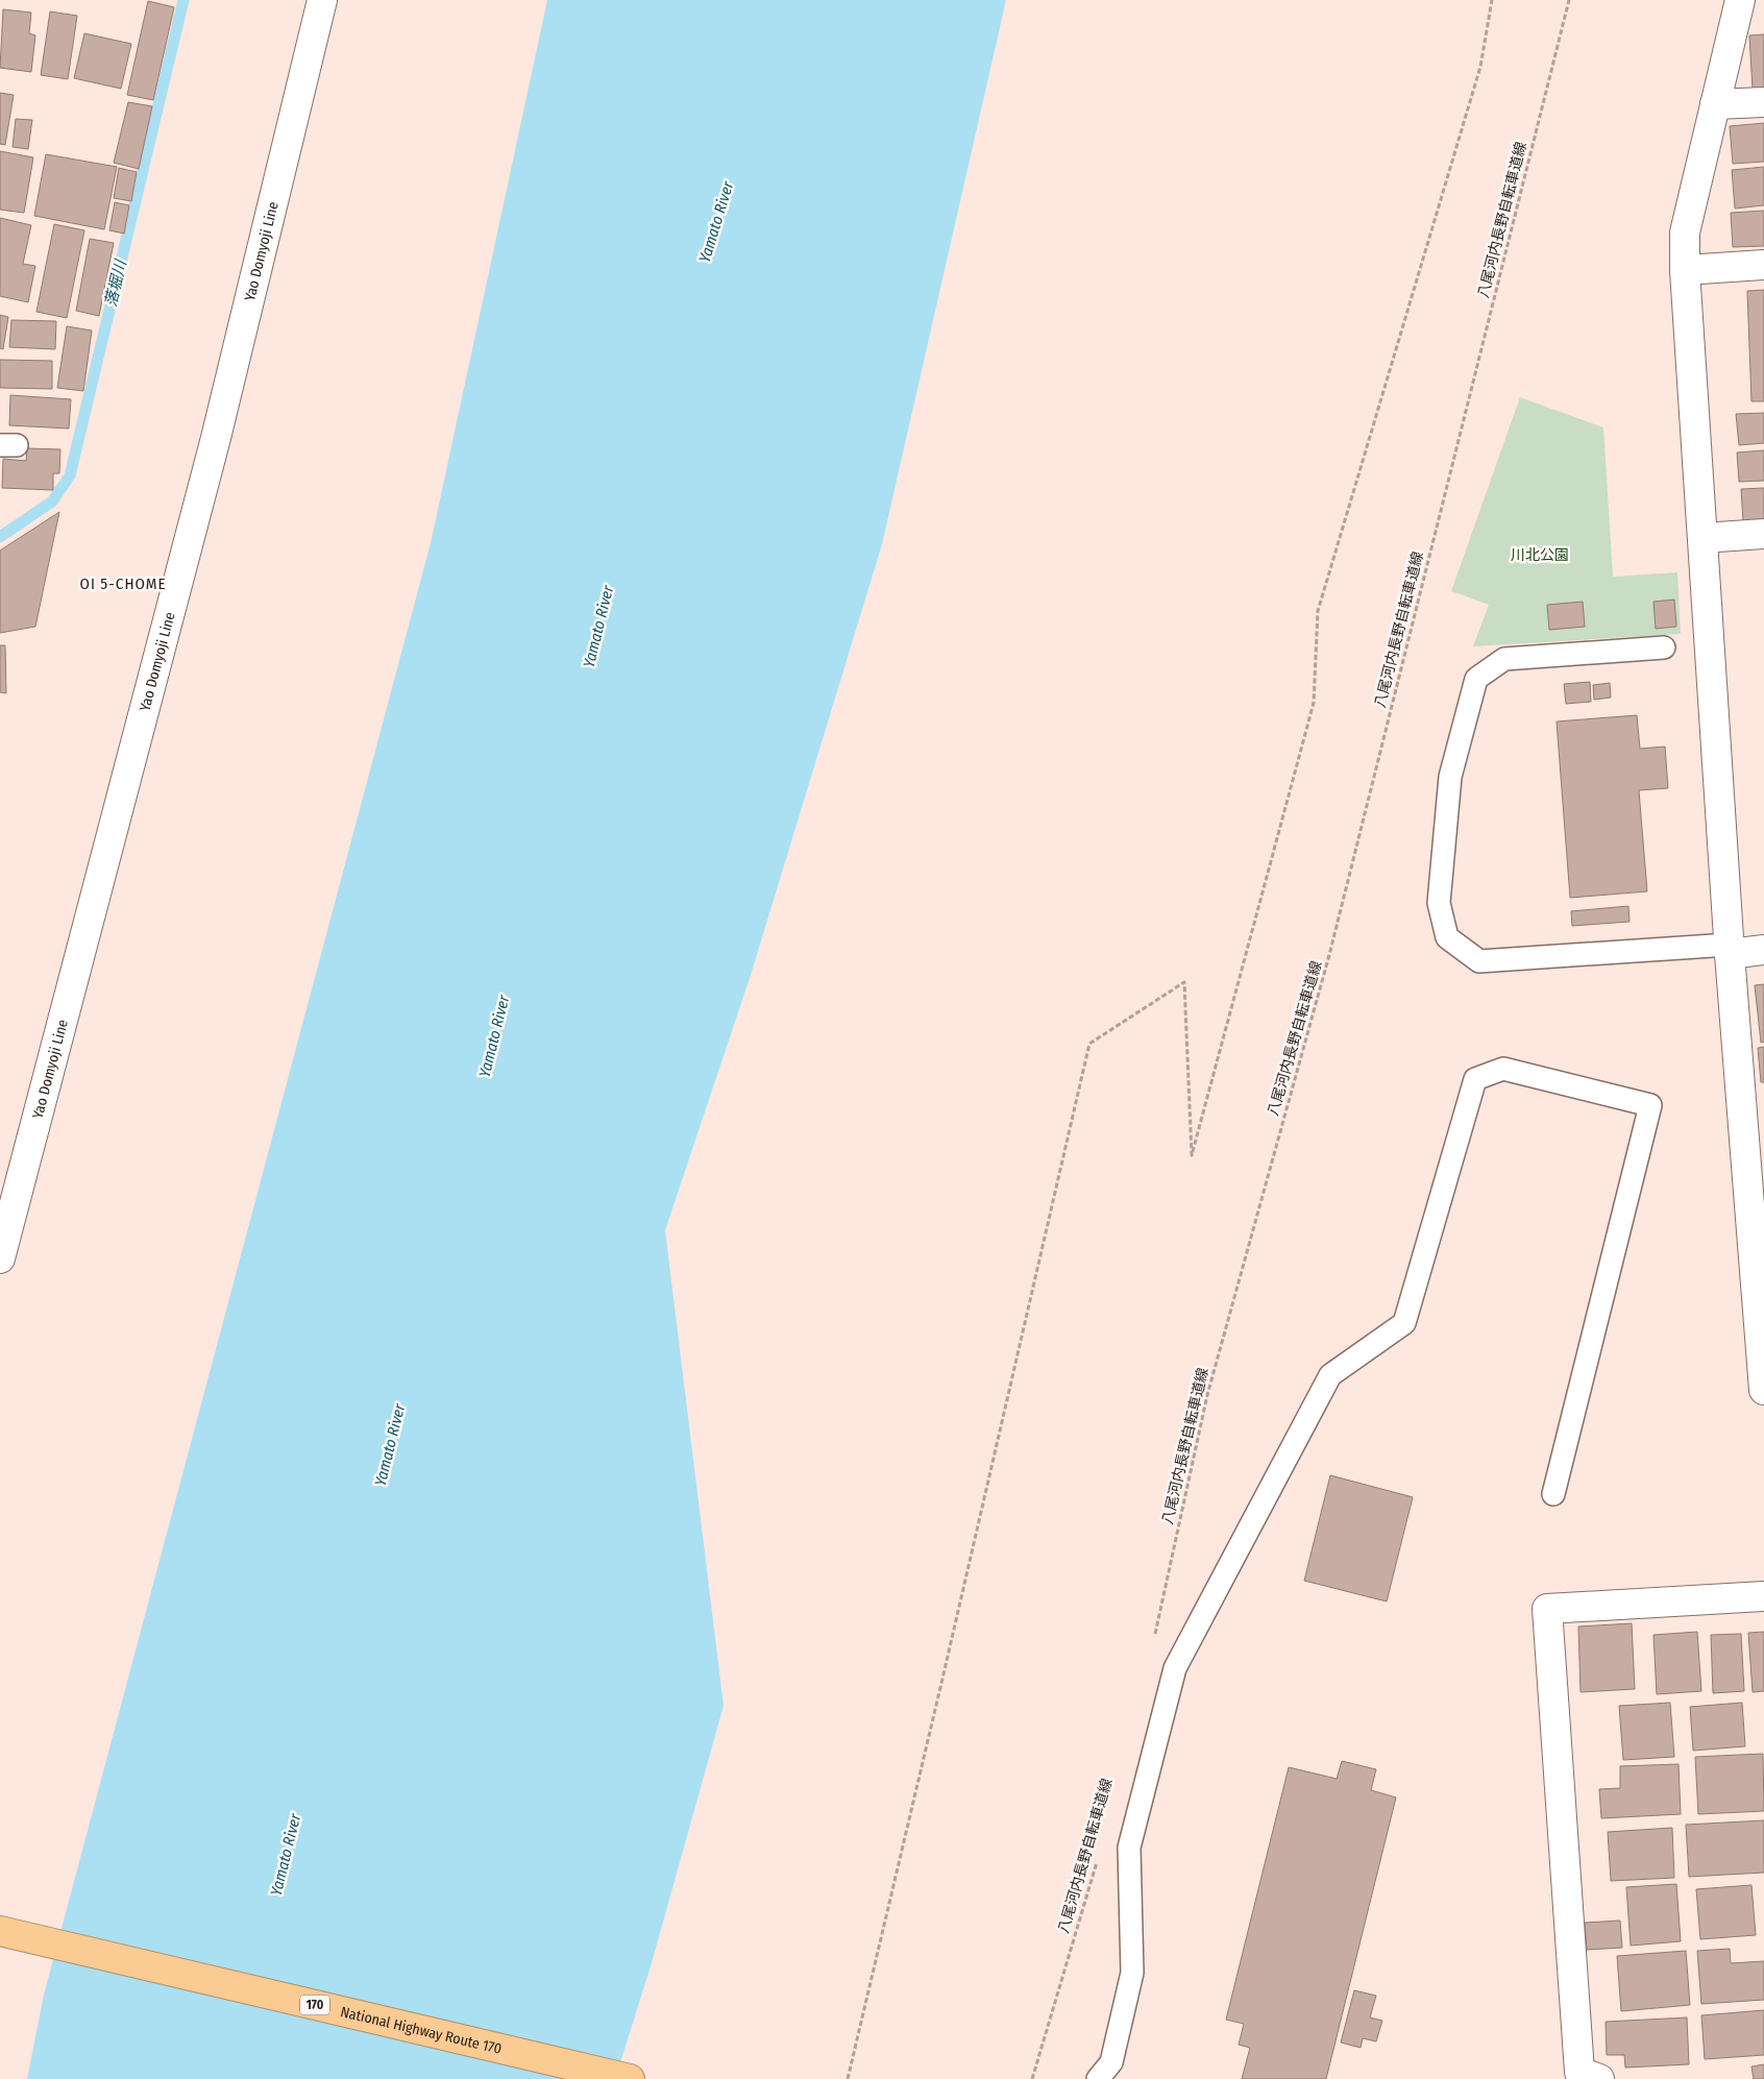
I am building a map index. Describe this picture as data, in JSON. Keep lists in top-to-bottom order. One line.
{"streets":{"highway":["170","National Highway Route 170"],"street":["Yao Domyoji Line"],"path":["八尾河内長野自転車道線"]},"districts":["OI 5-CHOME"],"water":["Yamato River","落堀川"],"parks":["川北公園"]}
